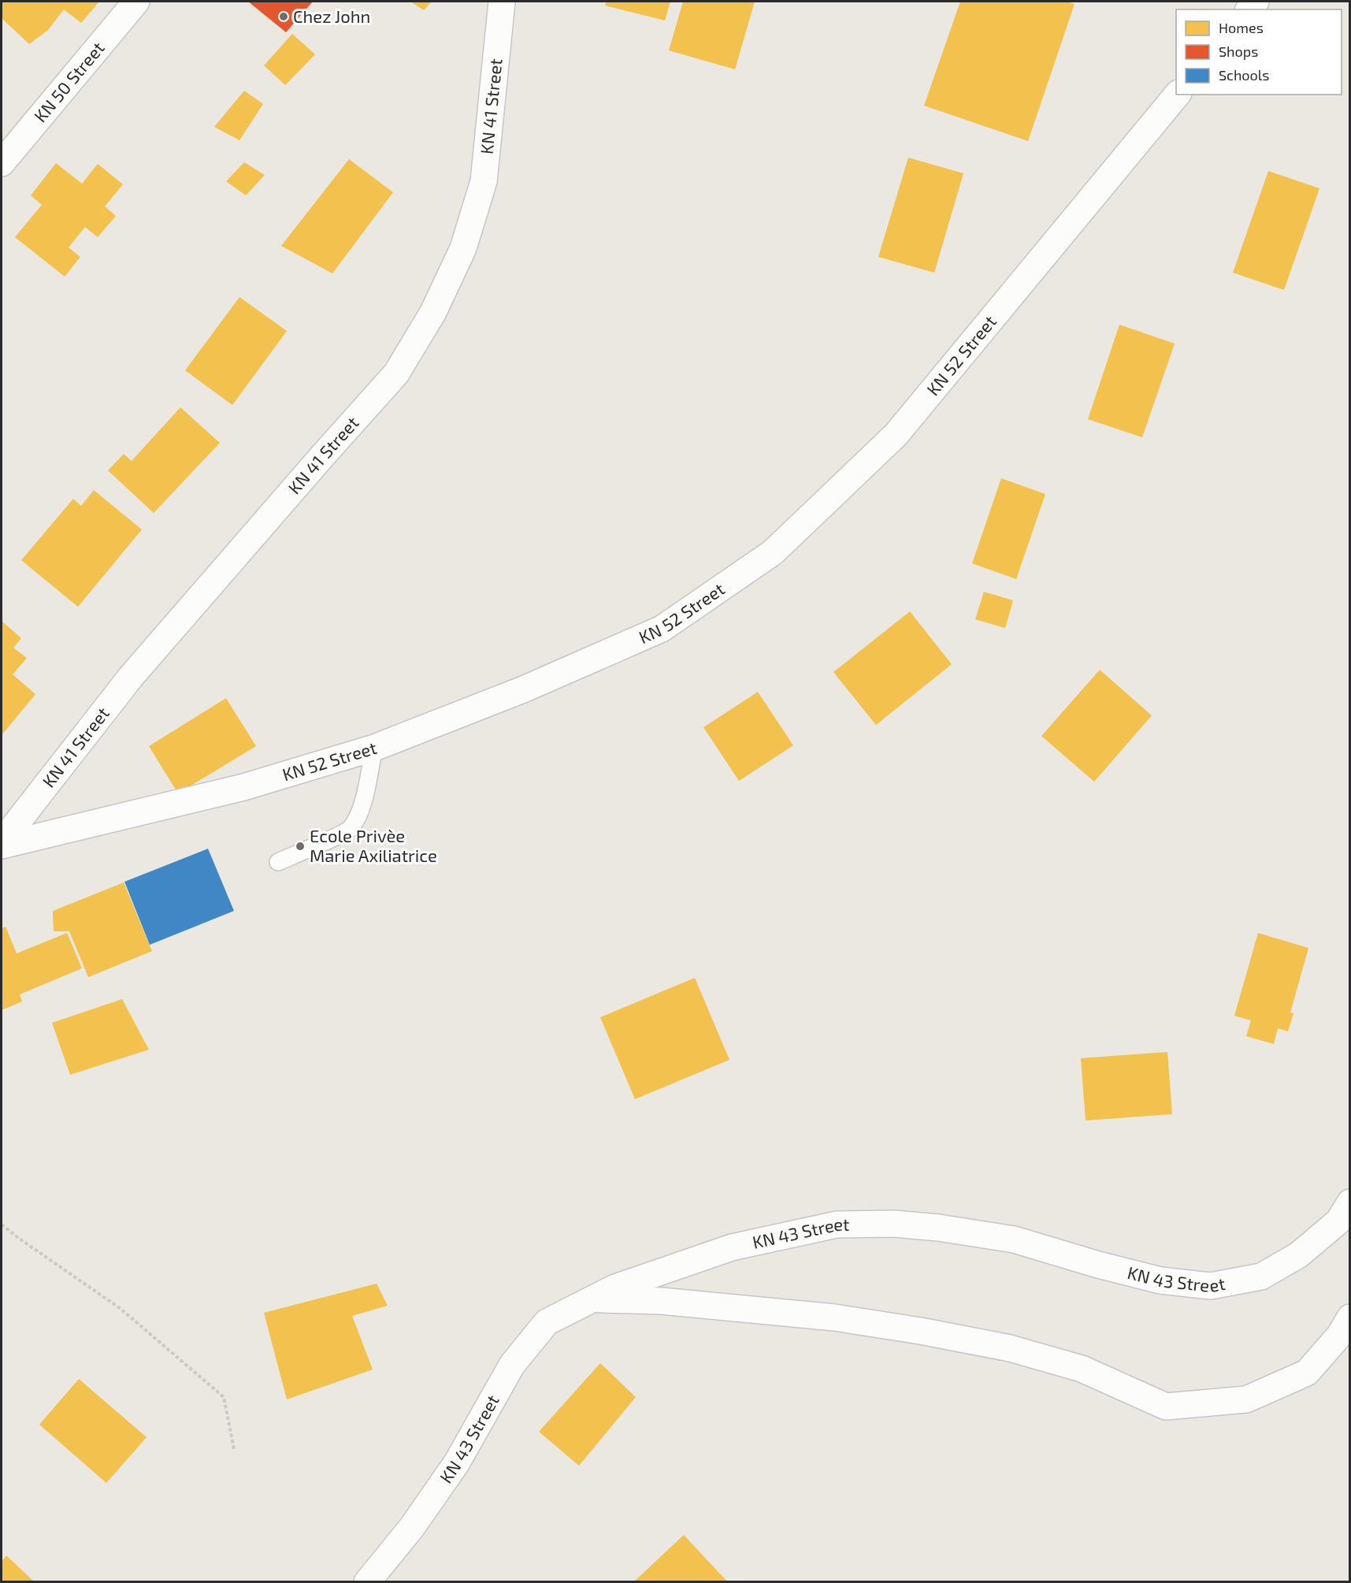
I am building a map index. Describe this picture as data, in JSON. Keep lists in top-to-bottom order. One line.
{"streets":{"street":["KN 50 Street","KN 41 Street","KN 52 Street","KN 43 Street"]},"crossings":[["KN 41 Street","KN 52 Street"]],"places":["Chez John","Ecole Privèe Marie Axiliatrice"],"legend":["Homes","Shops","Schools"]}
